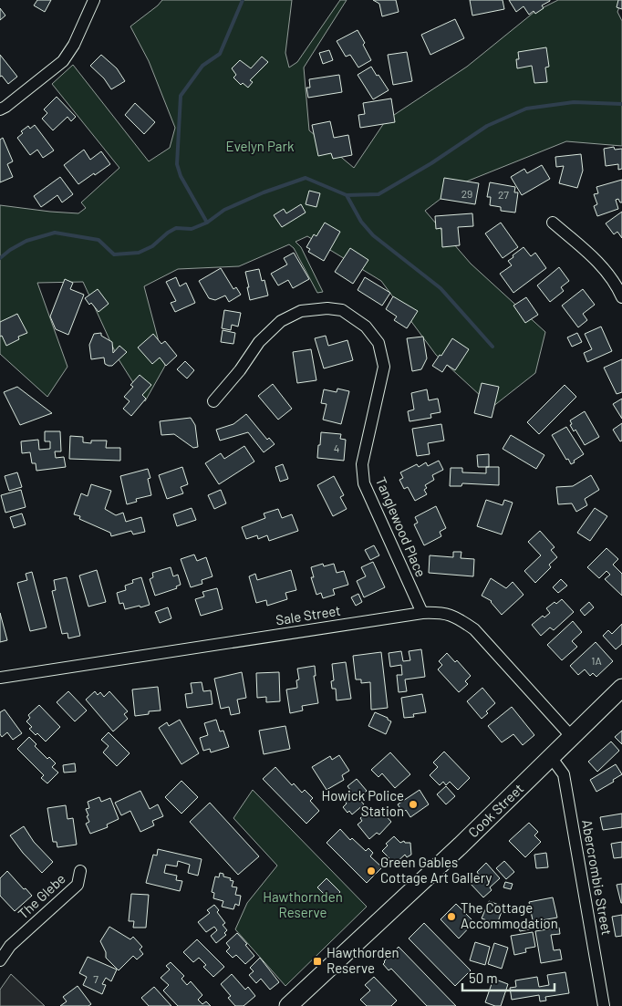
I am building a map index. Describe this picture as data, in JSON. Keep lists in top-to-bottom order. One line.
{"streets":{"main road":["Cook Street"],"street":["Tanglewood Place","Sale Street","Abercrombie Street","The Glebe"]},"crossings":[["Tanglewood Place","Sale Street"],["Sale Street","Cook Street"],["Cook Street","Abercrombie Street"]],"parks":["Evelyn Park","Hawthornden Reserve"],"places":{"other":["Howick Police Station","Green Gables Cottage Art Gallery","The Cottage Accommodation"],"transit":["Hawthorden Reserve"]},"house_numbers":["29","27","4","1A","7"],"scale_bar":"50 m"}
